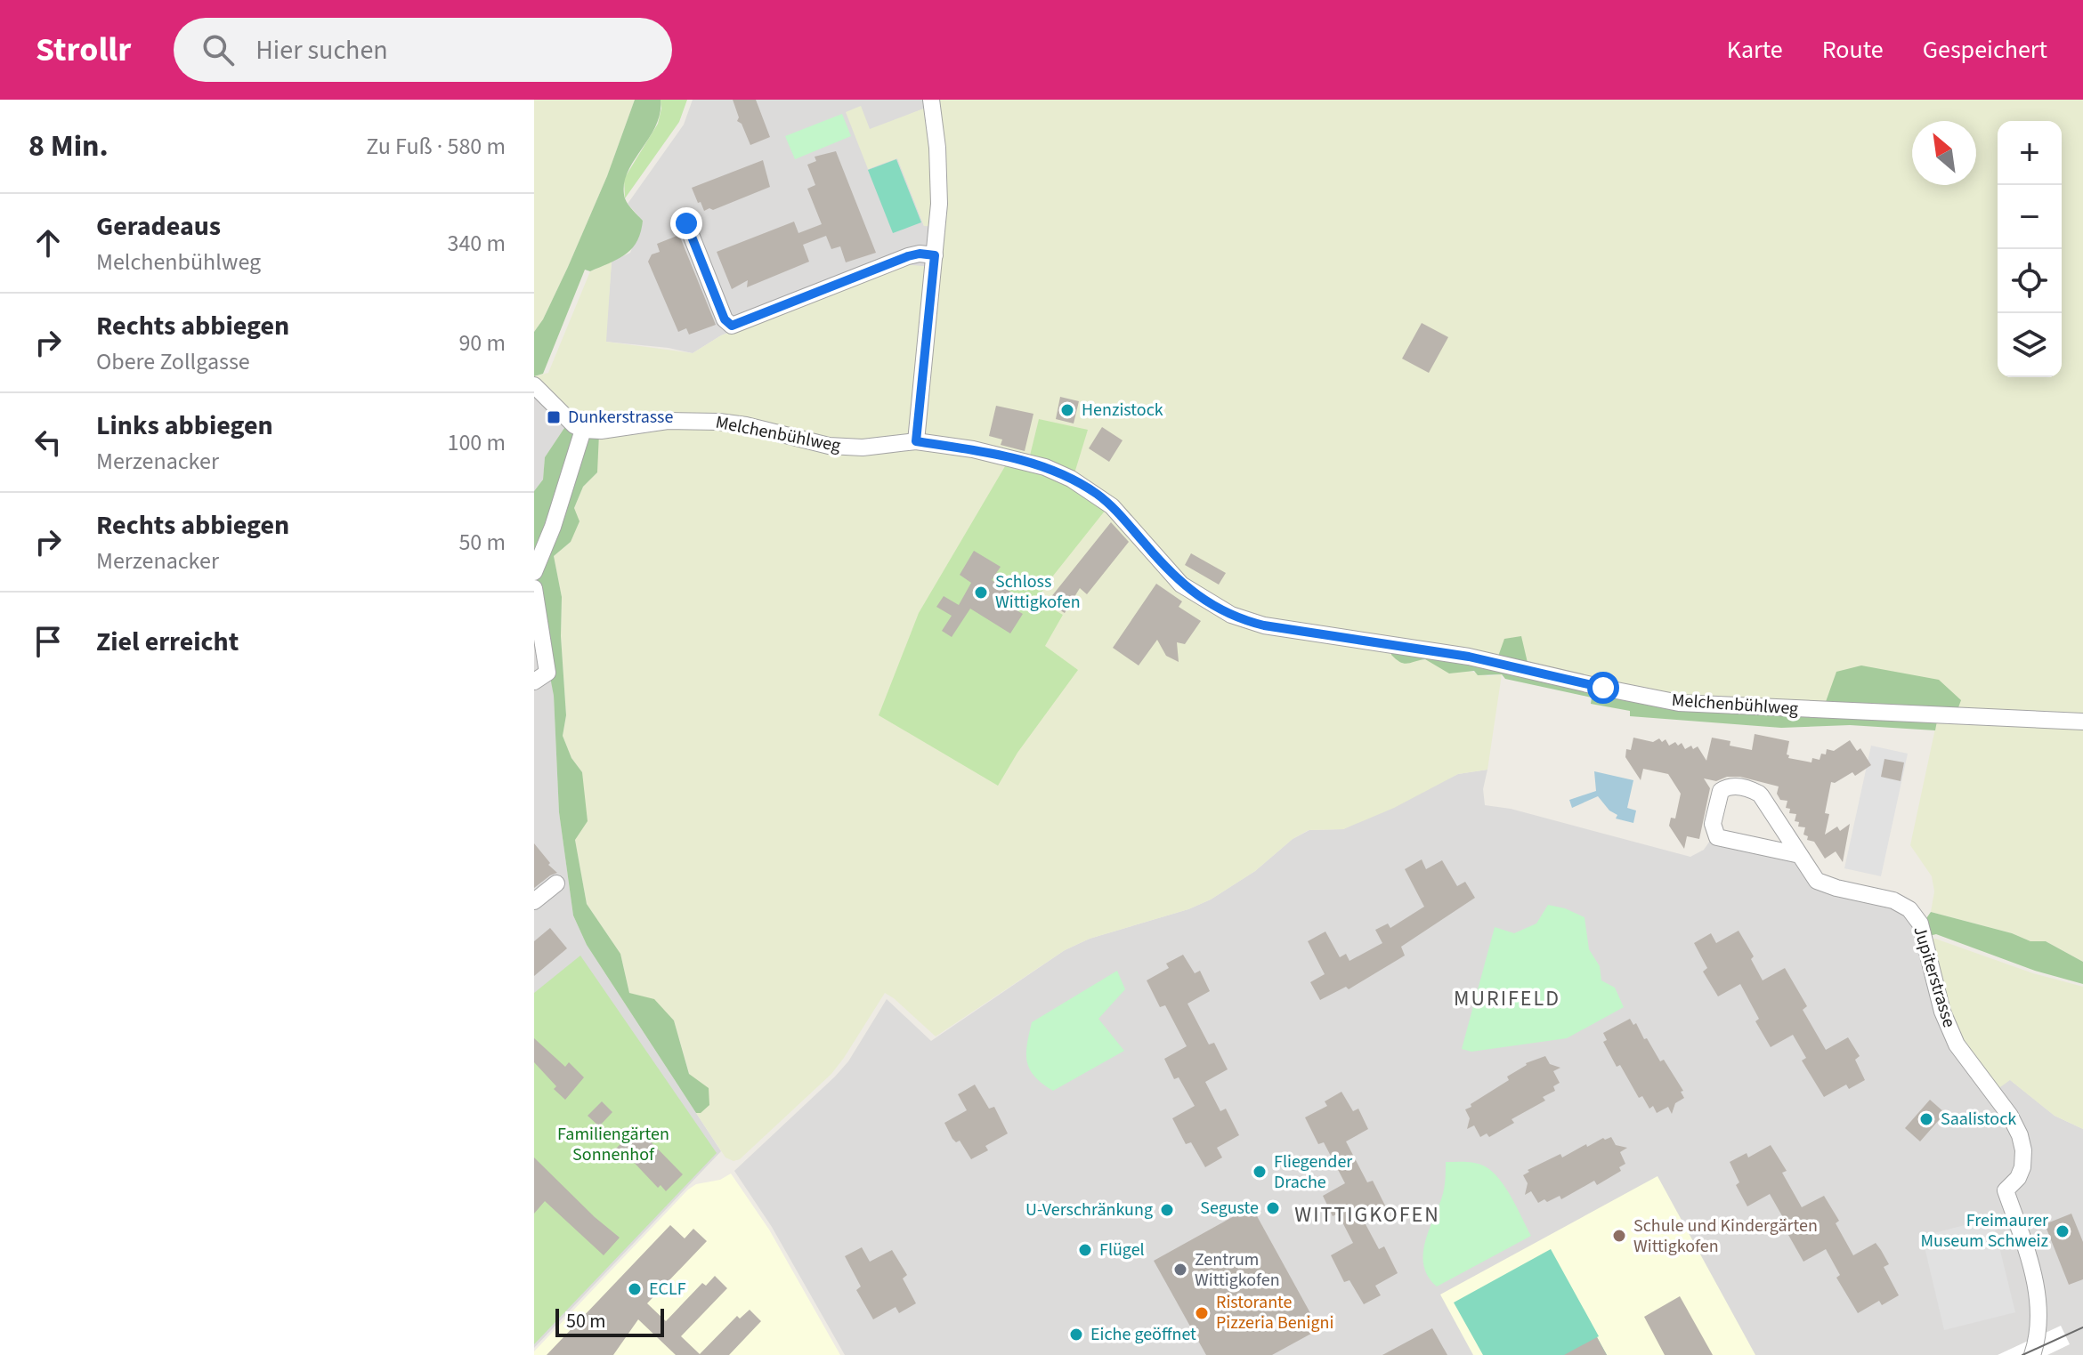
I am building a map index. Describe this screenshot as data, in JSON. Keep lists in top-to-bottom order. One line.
{"streets":{"street":["Melchenbühlweg","Jupiterstrasse"]},"districts":["MURIFELD","WITTIGKOFEN"],"parks":["Familiengärten Sonnenhof"],"places":{"other":["Henzistock","Schloss Wittigkofen","Saalistock","Fliegender Drache","Seguste","U-Verschränkung","Freimaurer Museum Schweiz","Schule und Kindergärten Wittigkofen","Flügel","Zentrum Wittigkofen","ECLF","Ristorante Pizzeria Benigni","Eiche geöffnet"],"transit":["Dunkerstrasse"]},"scale_bar":"50 m","north":"top left","page":{"header":"Strollr","search":"Hier suchen","nav":["Karte","Route","Gespeichert"],"heading":["8 Min.","Zu Fuß · 580 m"],"map_buttons":["+","−"],"list":[["Geradeaus","Melchenbühlweg","340 m"],["Rechts abbiegen","Obere Zollgasse","90 m"],["Links abbiegen","Merzenacker","100 m"],["Rechts abbiegen","Merzenacker","50 m"],"Ziel erreicht"],"scale":"50 m"}}
